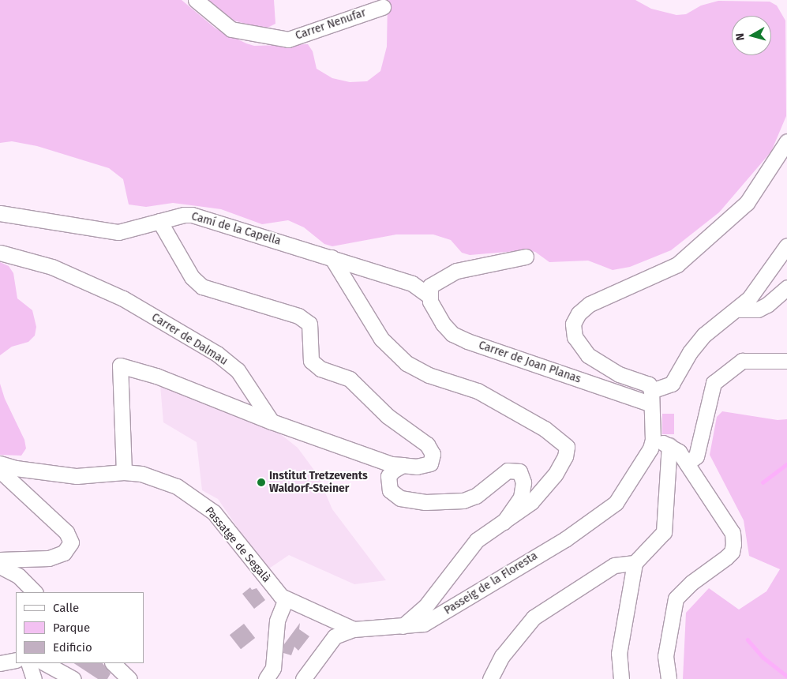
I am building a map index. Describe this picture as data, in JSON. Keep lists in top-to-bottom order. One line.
{"streets":{"street":["Carrer Nenufar","Camí de la Capella","Carrer de Dalmau","Carrer de Joan Planas","Passatge de Segalà","Passeig de la Floresta"]},"crossings":[["Camí de la Capella","Carrer de Joan Planas"],["Passatge de Segalà","Passeig de la Floresta"]],"places":["Institut Tretzevents Waldorf-Steiner"],"legend":["Calle","Parque","Edificio"],"north":"left"}
